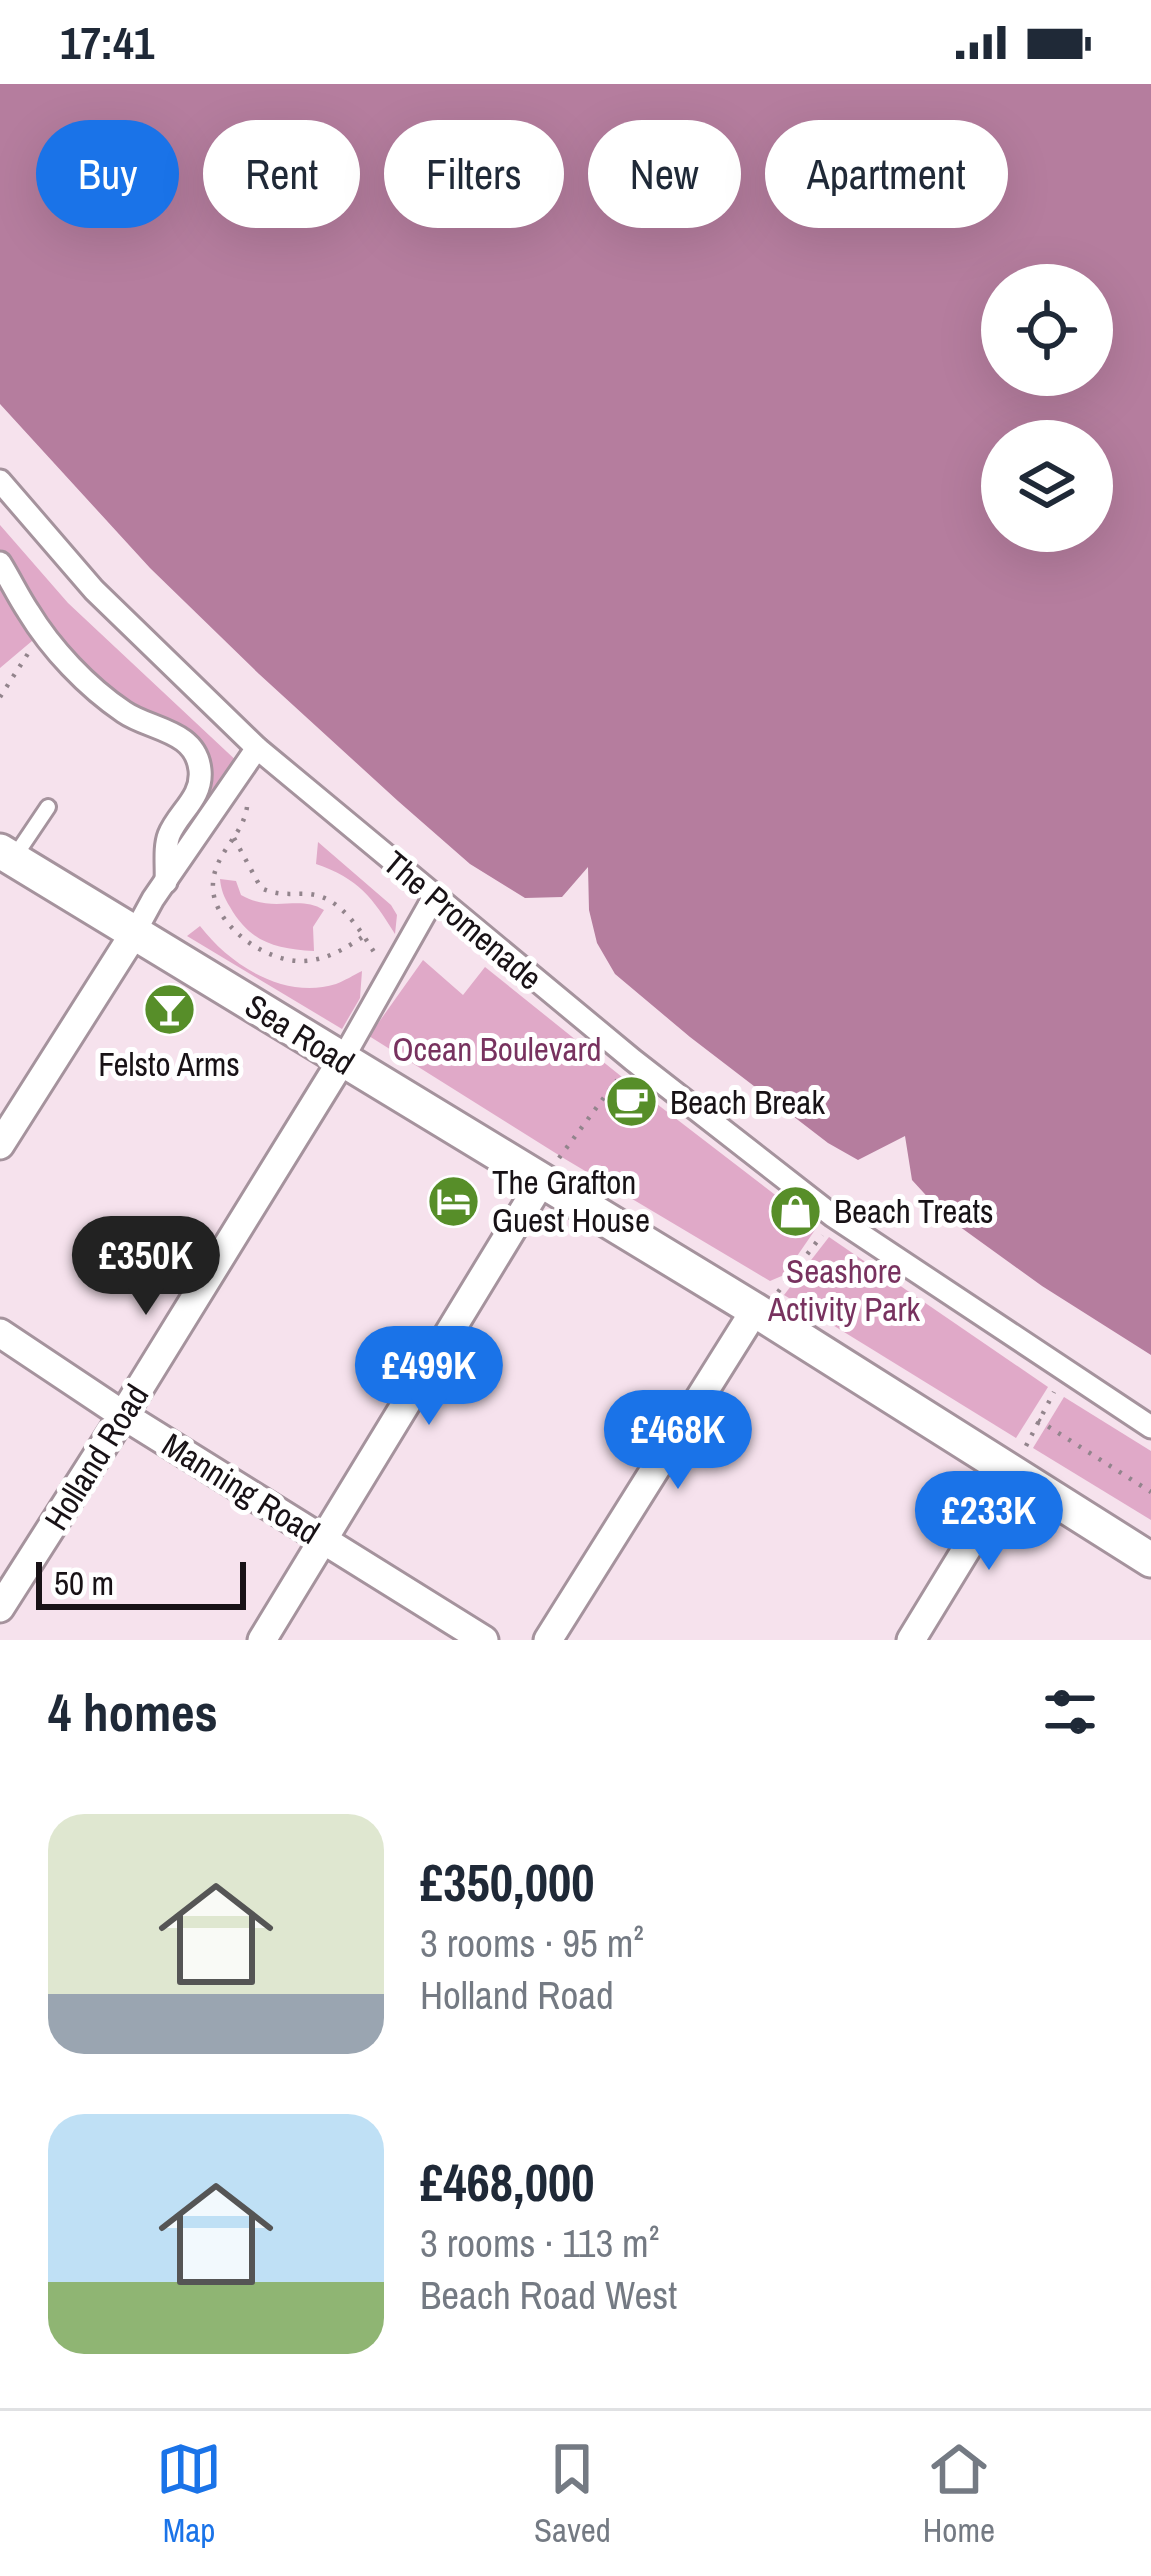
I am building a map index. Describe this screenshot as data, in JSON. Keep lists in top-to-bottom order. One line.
{"streets":{"street":["The Promenade","Sea Road","Holland Road","Manning Road"]},"crossings":[["Sea Road","Holland Road"],["Holland Road","Manning Road"]],"parks":["Ocean Boulevard","Seashore Activity Park"],"places":{"bar":["Felsto Arms"],"cafe":["Beach Break"],"hotel":["The Grafton Guest House"],"shop":["Beach Treats"]},"scale_bar":"50 m","page":{"status":"17:41","chip":["Buy","Rent","Filters","New","Apartment"],"price":["£350K","£499K","£468K","£233K"],"scale":"50 m","heading":"4 homes","list":[{"name":"£350,000","note":"3 rooms · 95 m² · Holland Road"},{"name":"£468,000","note":"3 rooms · 113 m² · Beach Road West"}],"tabs":["Map","Saved","Home"]}}
